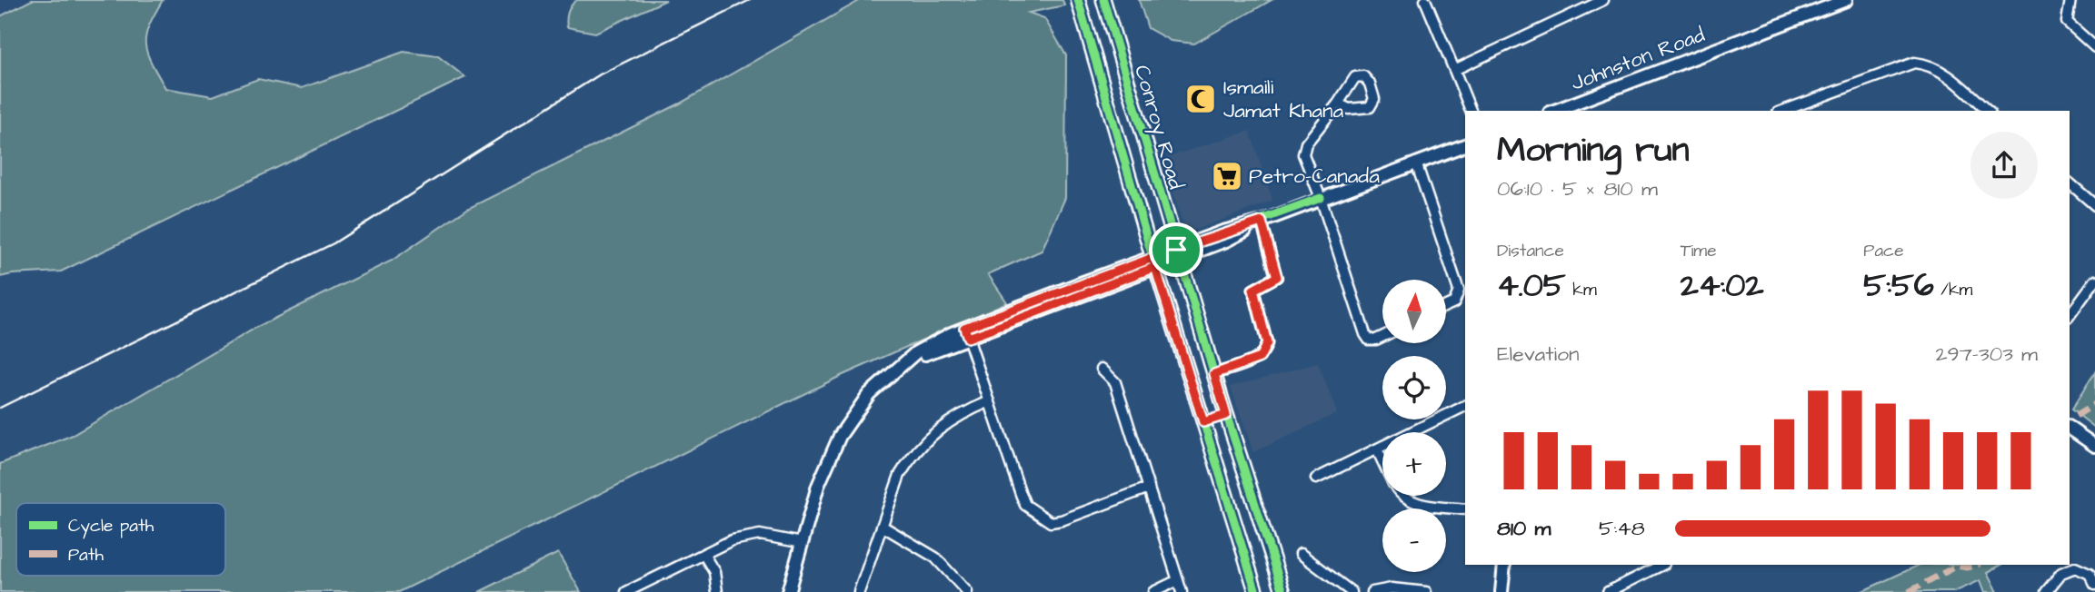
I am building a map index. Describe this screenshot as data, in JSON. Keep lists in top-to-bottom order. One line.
{"streets":{"main road":["Conroy Road"],"street":["Johnston Road"]},"places":{"mosque":["Ismaili Jamat Khana"],"supermarket":["Petro-Canada"]},"legend":["Cycle path","Path"],"north":"top","page":{"heading":["Morning run","06:10 · 5 × 810 m"],"stats":[["Distance","4.05 km"],["Time","24:02"],["Pace","5:56 /km"]],"map_buttons":["+","−"],"chart":["Elevation","297–303 m"],"list":[{"name":"810 m","note":"5:48"}]}}
